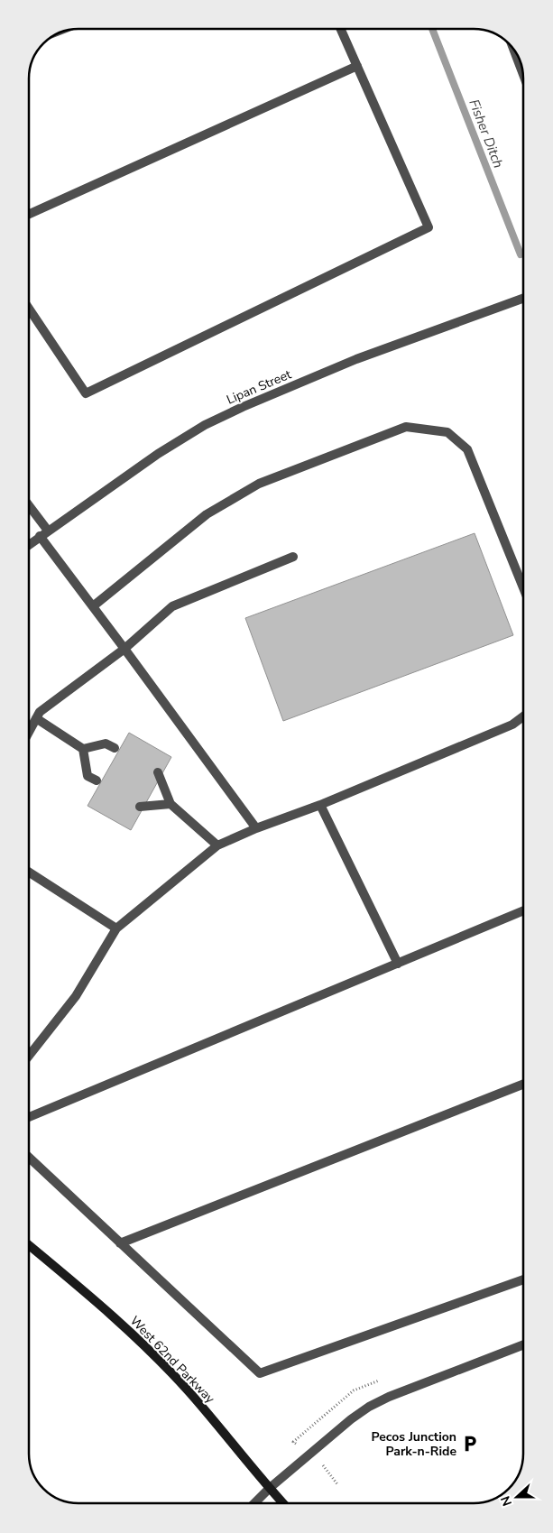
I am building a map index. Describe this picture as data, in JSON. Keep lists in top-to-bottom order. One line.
{"streets":{"street":["Lipan Street","West 62nd Parkway"]},"water":["Fisher Ditch"],"places":{"parking":["Pecos Junction Park-n-Ride"]},"north":"left"}
